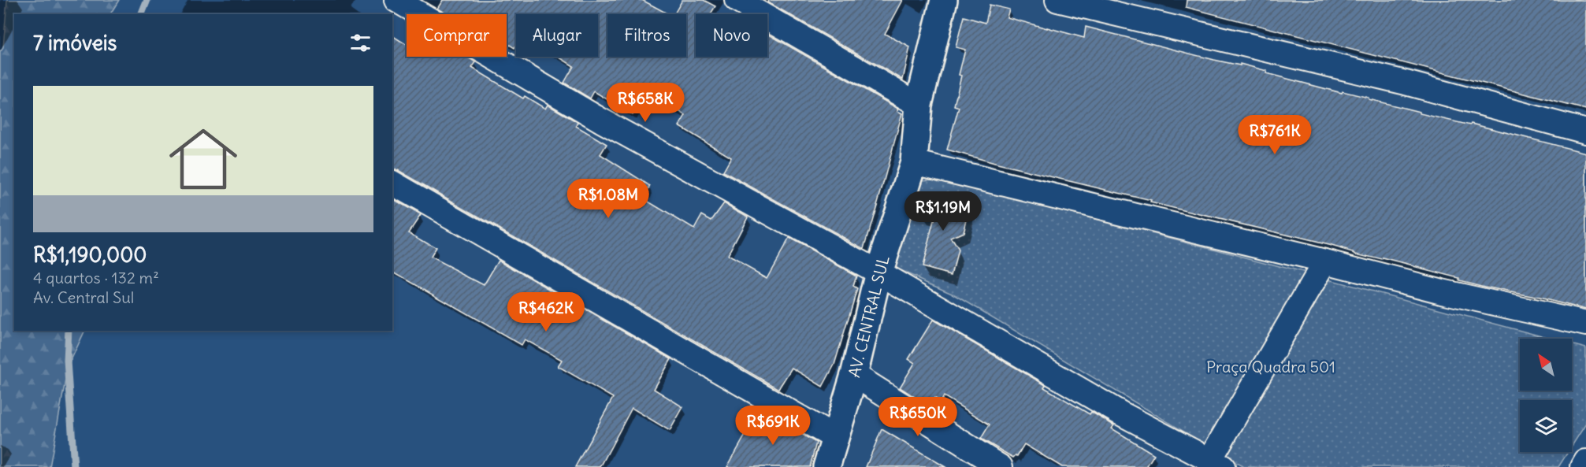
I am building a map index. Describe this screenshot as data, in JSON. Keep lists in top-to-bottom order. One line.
{"streets":{"street":["AV. CENTRAL SUL"]},"parks":["Praça Quadra 501"],"north":"top left","page":{"chip":["Comprar","Alugar","Filtros","Novo"],"heading":"7 imóveis","list":[{"name":"R$1,190,000","note":"4 quartos · 132 m² · Av. Central Sul"}],"price":["R$658K","R$761K","R$1.08M","R$1.19M","R$462K","R$650K","R$691K"]}}
